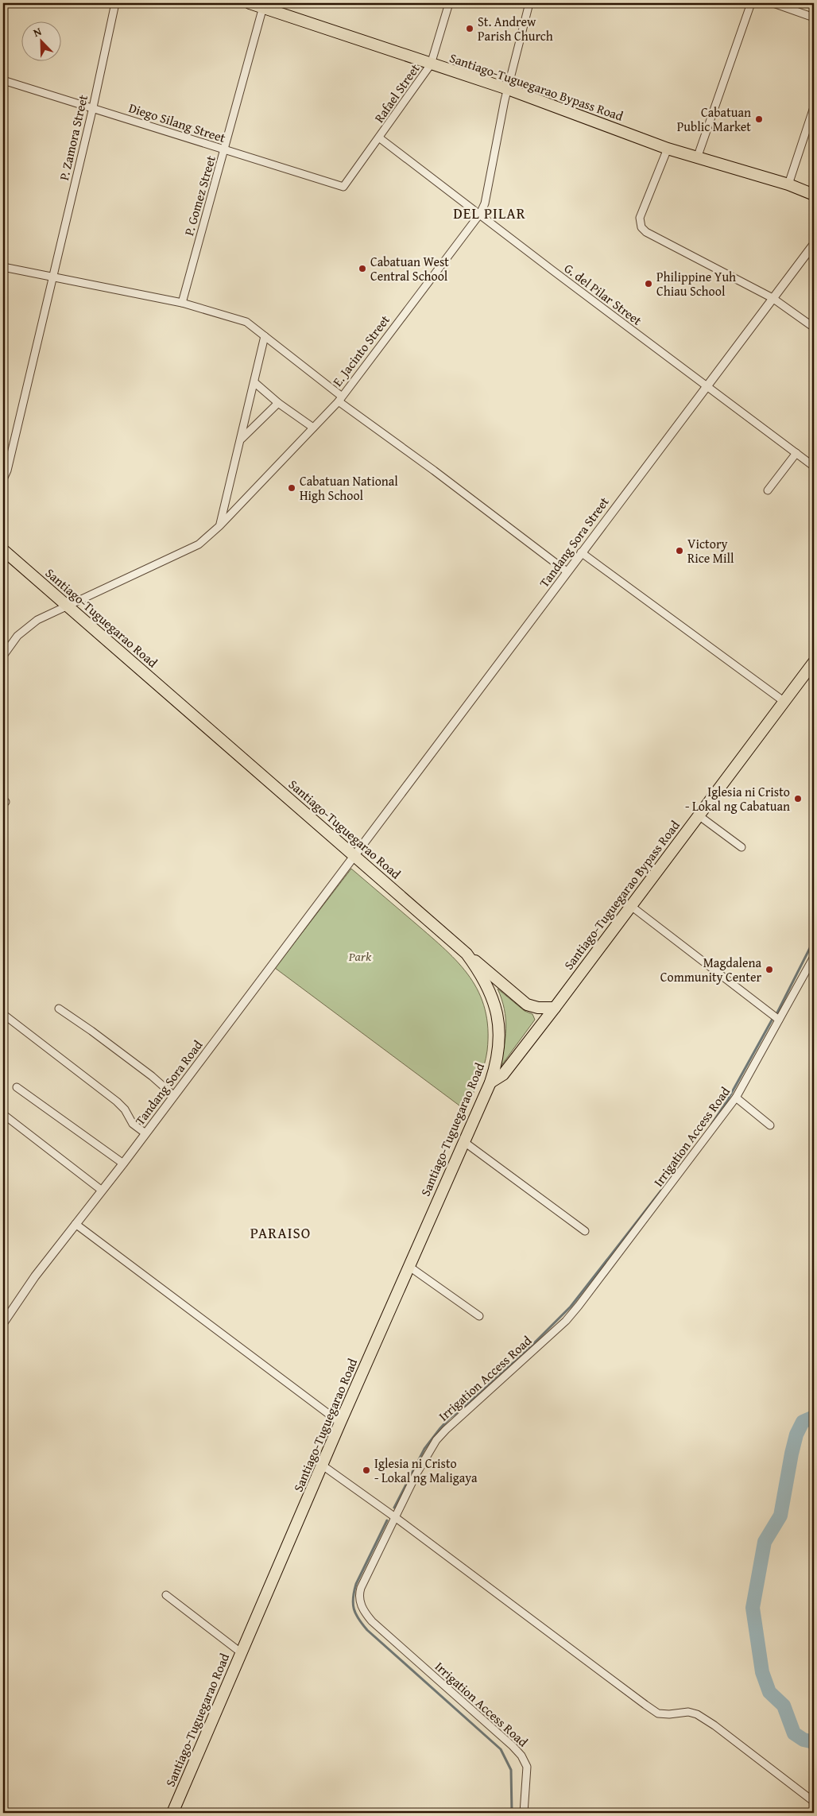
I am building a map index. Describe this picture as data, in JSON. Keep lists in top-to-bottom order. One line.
{"streets":{"highway":["Santiago-Tuguegarao Bypass Road","Santiago-Tuguegarao Road"],"street":["Rafael Street","Diego Silang Street","P. Zamora Street","P. Gomez Street","G. del Pilar Street","E. Jacinto Street","Tandang Sora Street","Tandang Sora Road","Irrigation Access Road"]},"crossings":[["Santiago-Tuguegarao Bypass Road","Rafael Street"],["Santiago-Tuguegarao Bypass Road","P. Gomez Street"],["Santiago-Tuguegarao Bypass Road","E. Jacinto Street"],["Santiago-Tuguegarao Bypass Road","Santiago-Tuguegarao Road"],["Rafael Street","Diego Silang Street"],["Rafael Street","G. del Pilar Street"],["Diego Silang Street","P. Zamora Street"],["Diego Silang Street","P. Gomez Street"],["G. del Pilar Street","E. Jacinto Street"],["G. del Pilar Street","Tandang Sora Street"],["E. Jacinto Street","Santiago-Tuguegarao Road"],["Tandang Sora Street","Santiago-Tuguegarao Road"],["Tandang Sora Street","Tandang Sora Road"],["Santiago-Tuguegarao Road","Tandang Sora Road"]],"districts":["DEL PILAR","PARAISO"],"parks":["Park"],"places":["St. Andrew Parish Church","Cabatuan Public Market","Cabatuan West Central School","Philippine Yuh Chiau School","Cabatuan National High School","Victory Rice Mill","Iglesia ni Cristo - Lokal ng Cabatuan","Magdalena Community Center","Iglesia ni Cristo - Lokal ng Maligaya"],"north":"top left"}
